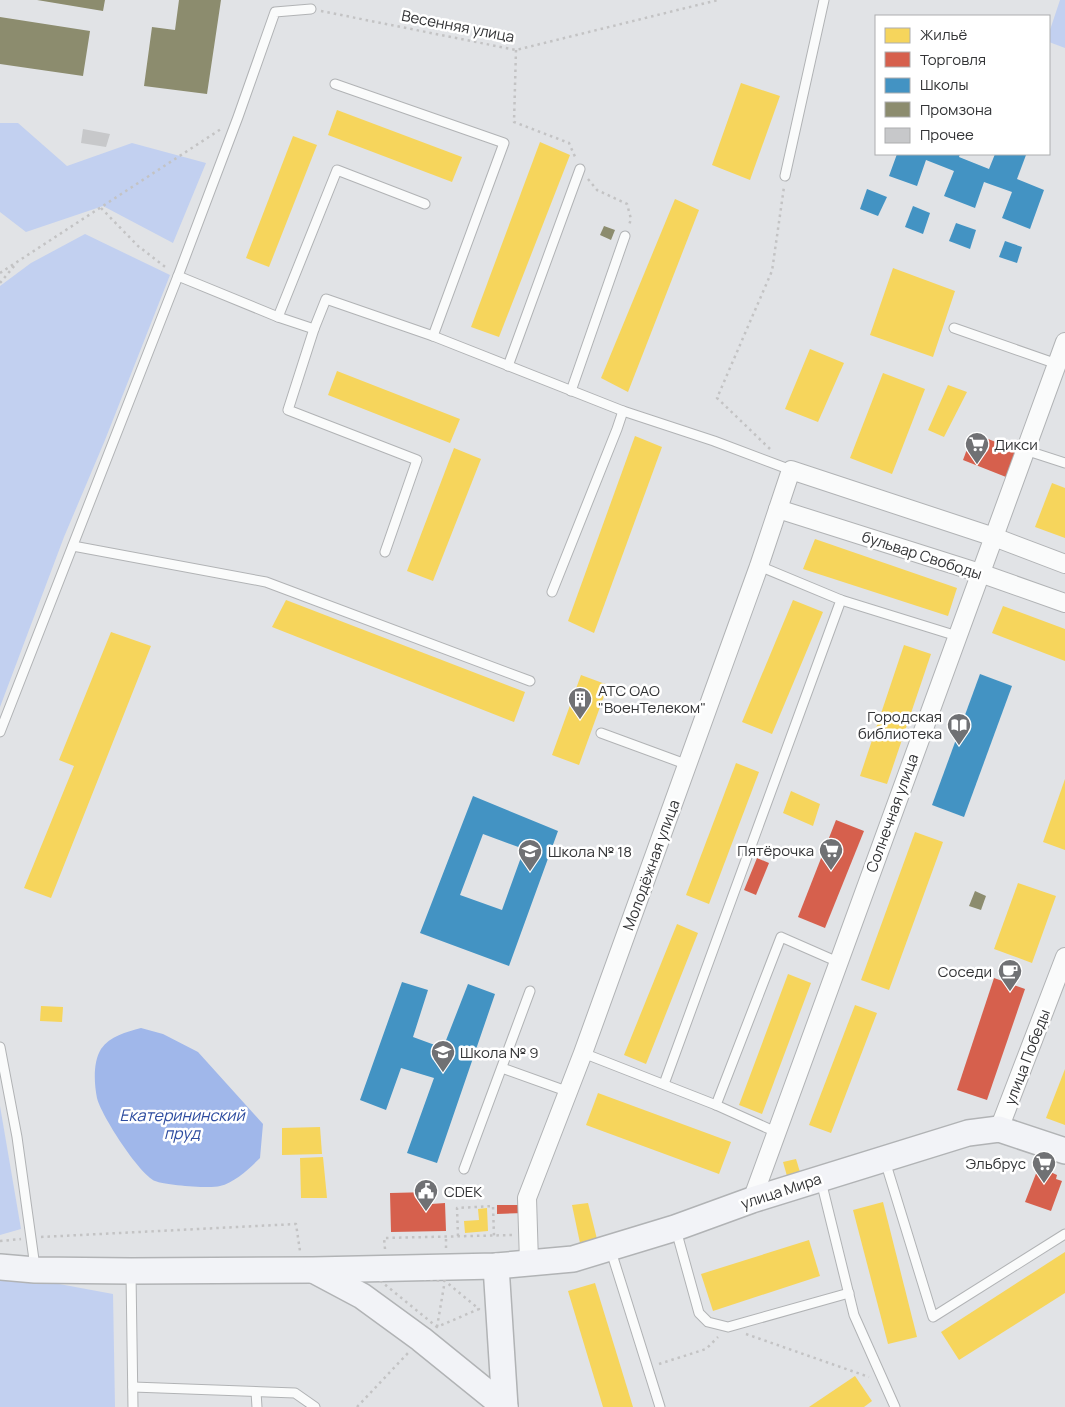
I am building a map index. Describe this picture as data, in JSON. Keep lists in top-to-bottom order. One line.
{"streets":{"street":["бульвар Свободы","Солнечная улица","Молодёжная улица","улица Победы","улица Мира"],"path":["Весенняя улица"]},"crossings":[["бульвар Свободы","Солнечная улица"],["бульвар Свободы","Молодёжная улица"],["Солнечная улица","улица Мира"],["Молодёжная улица","улица Мира"],["улица Победы","улица Мира"]],"water":["Екатерининский пруд"],"places":{"supermarket":["Дикси","Пятёрочка","Эльбрус"],"building":["АТС ОАО \"ВоенТелеком\""],"library":["Городская библиотека"],"school or university":["Школа № 18","Школа № 9"],"cafe":["Соседи"],"public building":["CDEK"]},"legend":["Жильё","Торговля","Школы","Промзона","Прочее"]}
